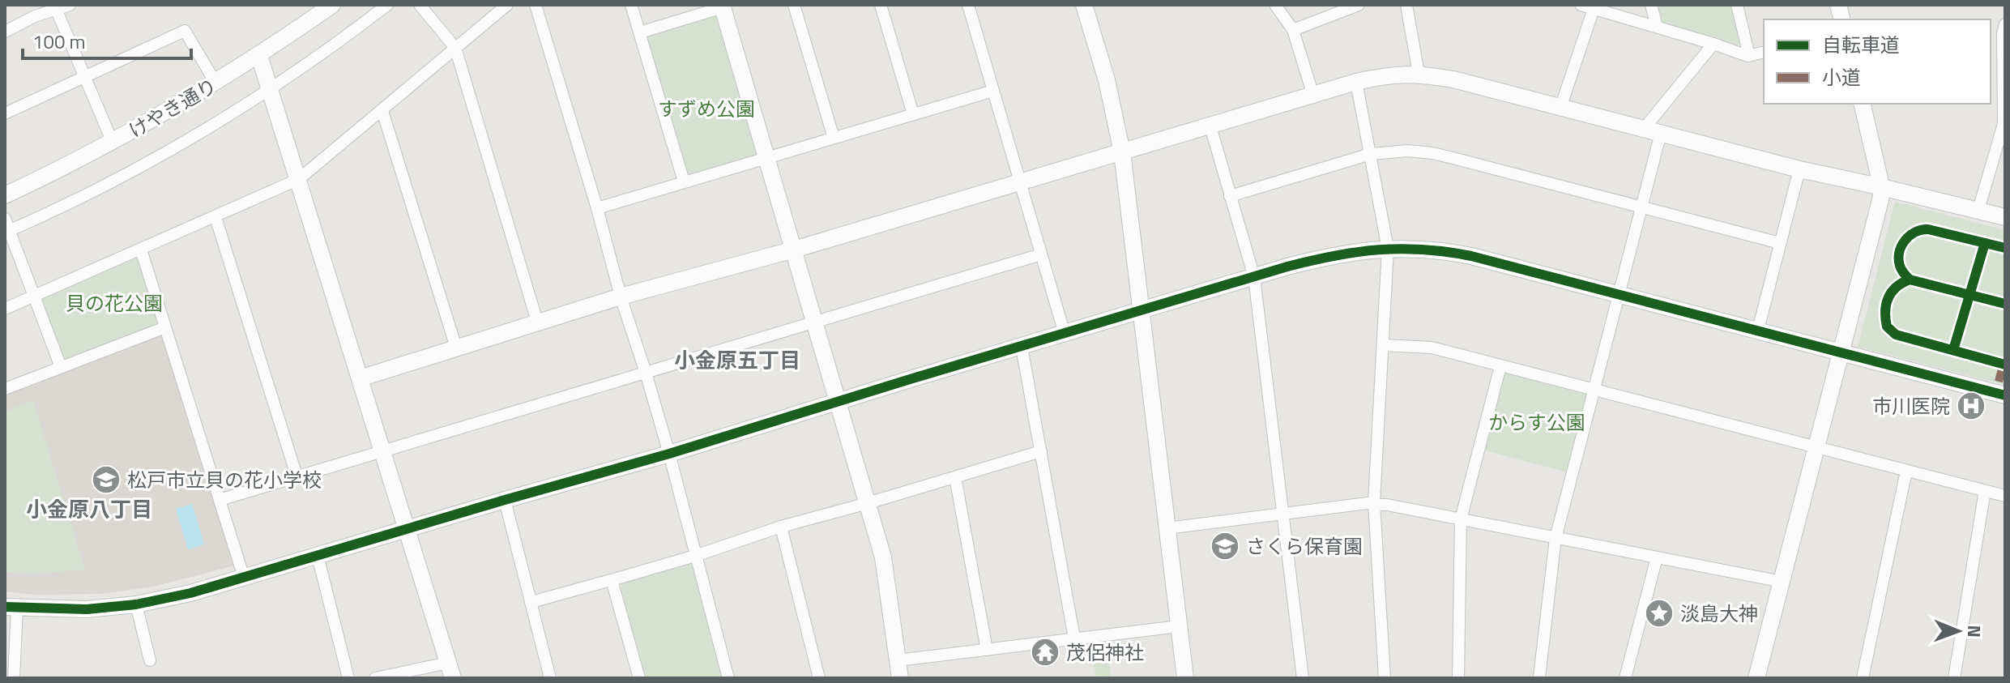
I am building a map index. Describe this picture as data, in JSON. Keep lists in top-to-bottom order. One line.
{"streets":{"street":["けやき通り"]},"districts":["小金原五丁目","小金原八丁目"],"parks":["すずめ公園","貝の花公園","からす公園"],"places":{"hospital":["市川医院"],"school or university":["松戸市立貝の花小学校","さくら保育園"],"place":["淡島大神"],"temple":["茂侶神社"]},"legend":["自転車道","小道"],"scale_bar":"100 m","north":"right"}
